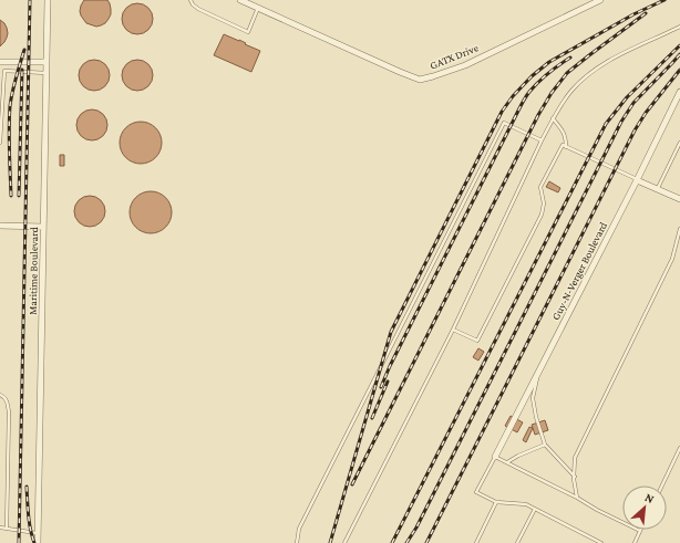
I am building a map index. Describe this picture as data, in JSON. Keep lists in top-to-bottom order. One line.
{"streets":{"street":["GATX Drive","Maritime Boulevard","Guy-N-Verger Boulevard"]},"north":"top right"}
